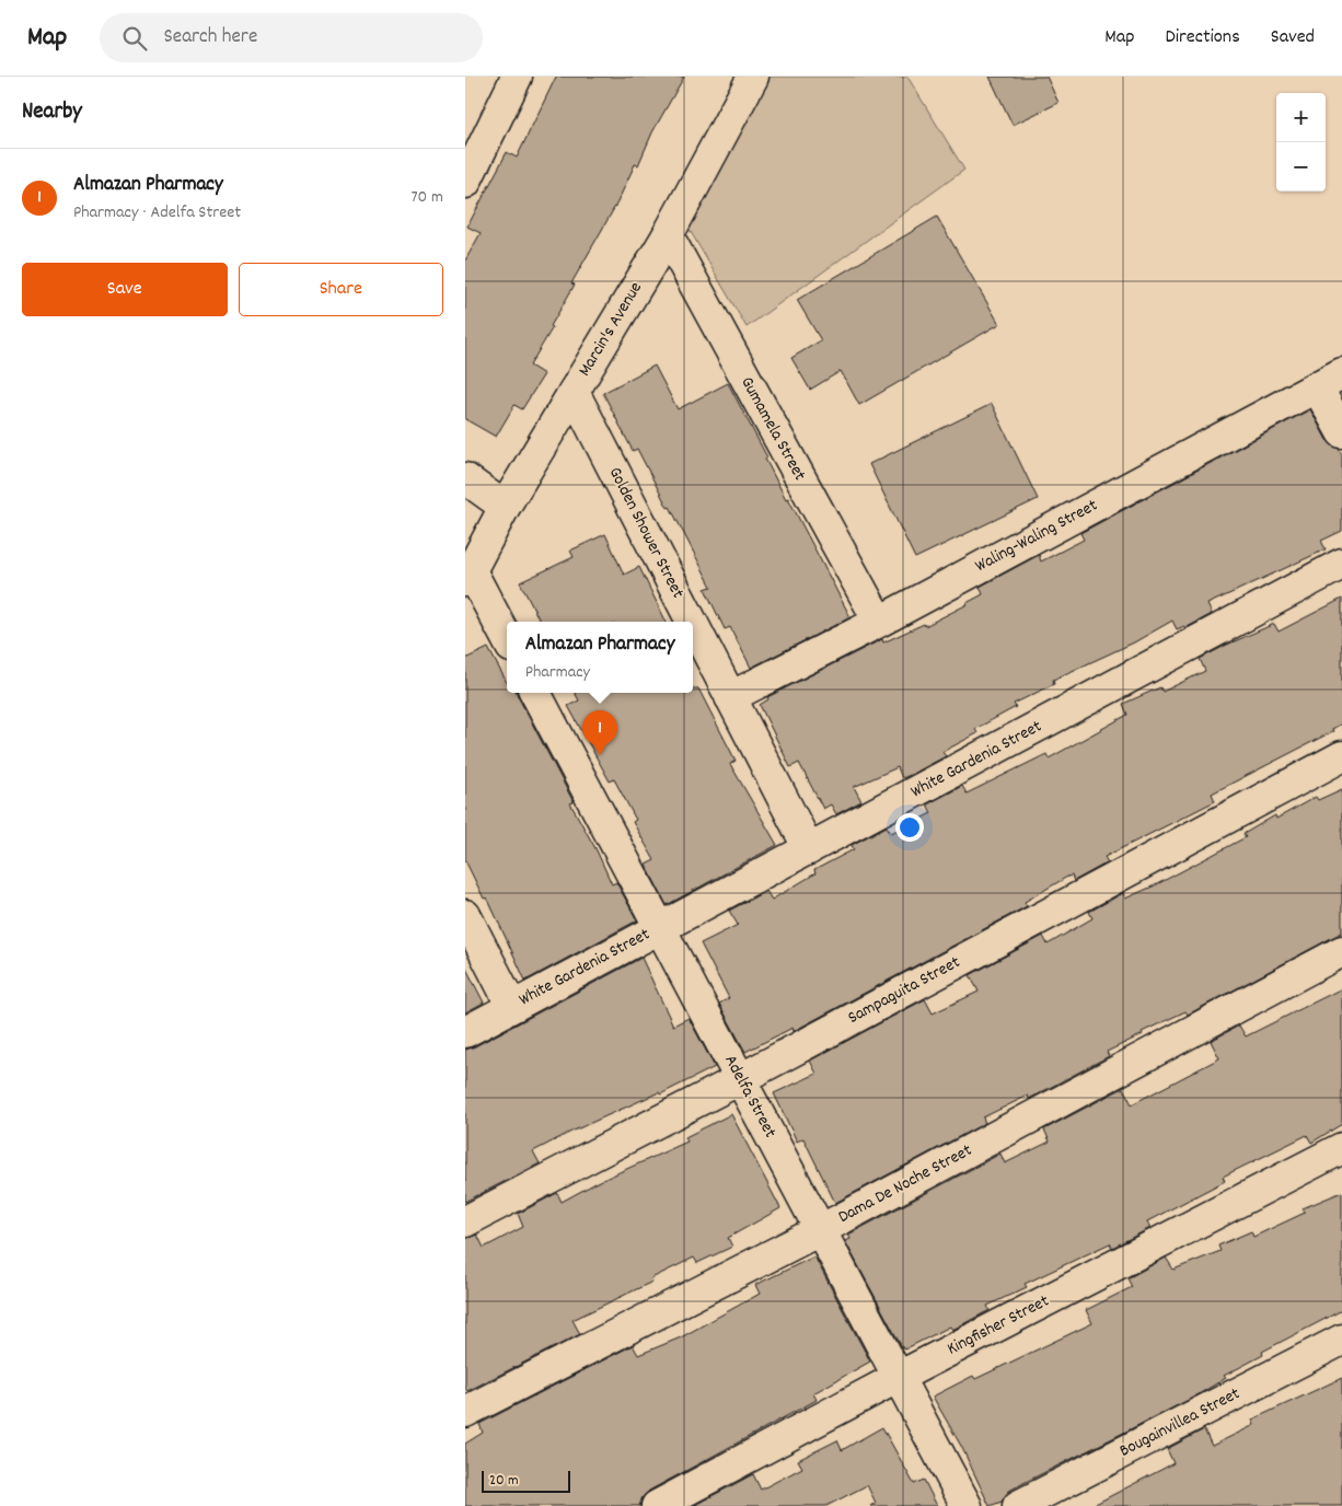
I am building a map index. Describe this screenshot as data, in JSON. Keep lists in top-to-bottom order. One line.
{"streets":{"street":["Marcin's Avenue","Gumamela Street","Golden Shower Street","Waling-Waling Street","White Gardenia Street","Sampaguita Street","Adelfa Street","Dama De Noche Street","Kingfisher Street","Bougainvillea Street"]},"crossings":[["Marcin's Avenue","Gumamela Street"],["Marcin's Avenue","Golden Shower Street"],["Gumamela Street","Waling-Waling Street"],["Golden Shower Street","Waling-Waling Street"],["Golden Shower Street","White Gardenia Street"],["White Gardenia Street","Adelfa Street"],["Sampaguita Street","Adelfa Street"],["Adelfa Street","Dama De Noche Street"],["Adelfa Street","Kingfisher Street"]],"scale_bar":"20 m","page":{"header":"Map","search":"Search here","nav":["Map","Directions","Saved"],"heading":"Nearby","map_buttons":["+","−"],"list":[{"mark":"1","name":"Almazan Pharmacy","note":"Pharmacy · Adelfa Street","value":"70 m"}],"buttons":["Save","Share"],"popup":["Almazan Pharmacy","Pharmacy"],"pins":"1","scale":"20 m"}}
